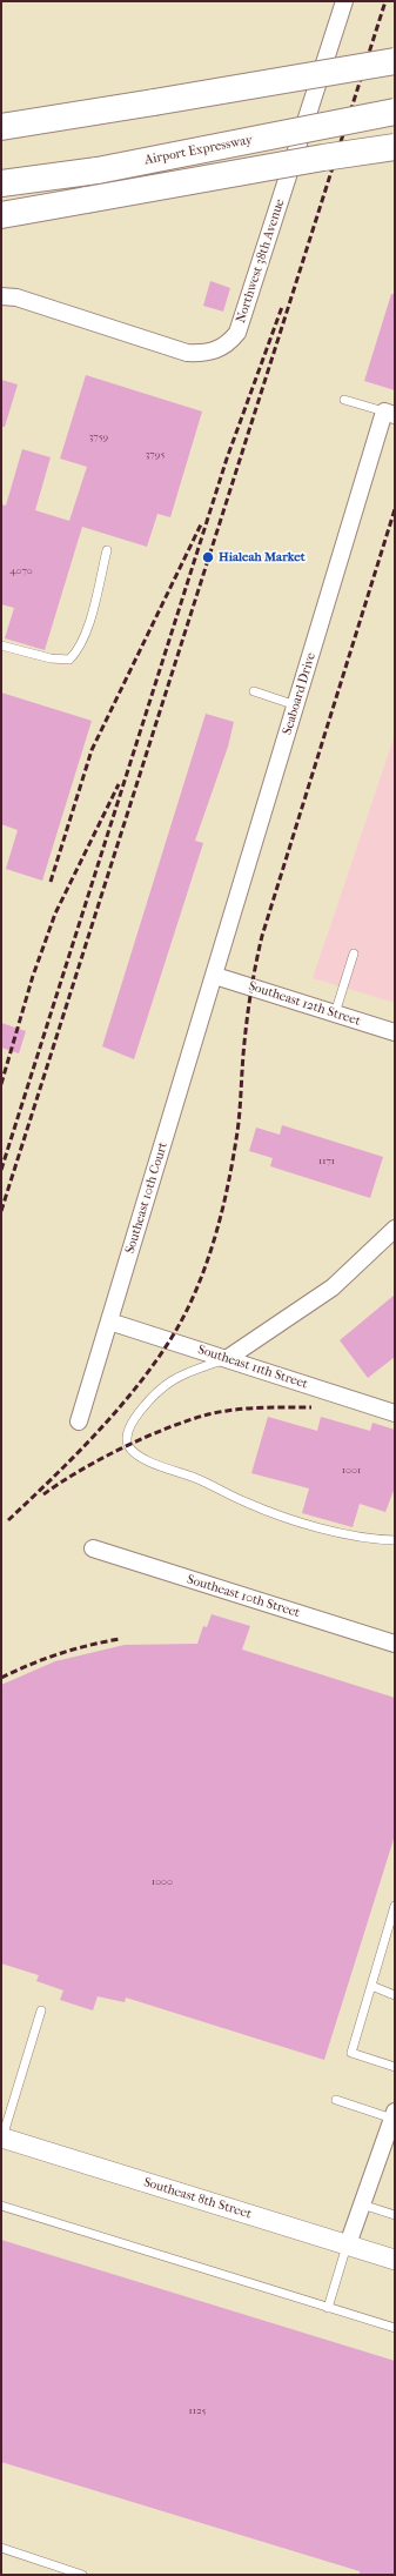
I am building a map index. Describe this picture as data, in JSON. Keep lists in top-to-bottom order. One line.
{"streets":{"highway":["Airport Expressway"],"street":["Northwest 38th Avenue","Seaboard Drive","Southeast 12th Street","Southeast 10th Court","Southeast 11th Street","Southeast 10th Street","Southeast 8th Street"]},"crossings":[["Seaboard Drive","Southeast 12th Street"],["Seaboard Drive","Southeast 10th Court"],["Southeast 12th Street","Southeast 10th Court"],["Southeast 10th Court","Southeast 11th Street"]],"places":["Hialeah Market"],"house_numbers":["3759","3795","4070","1171","1001","1000","1125"]}
